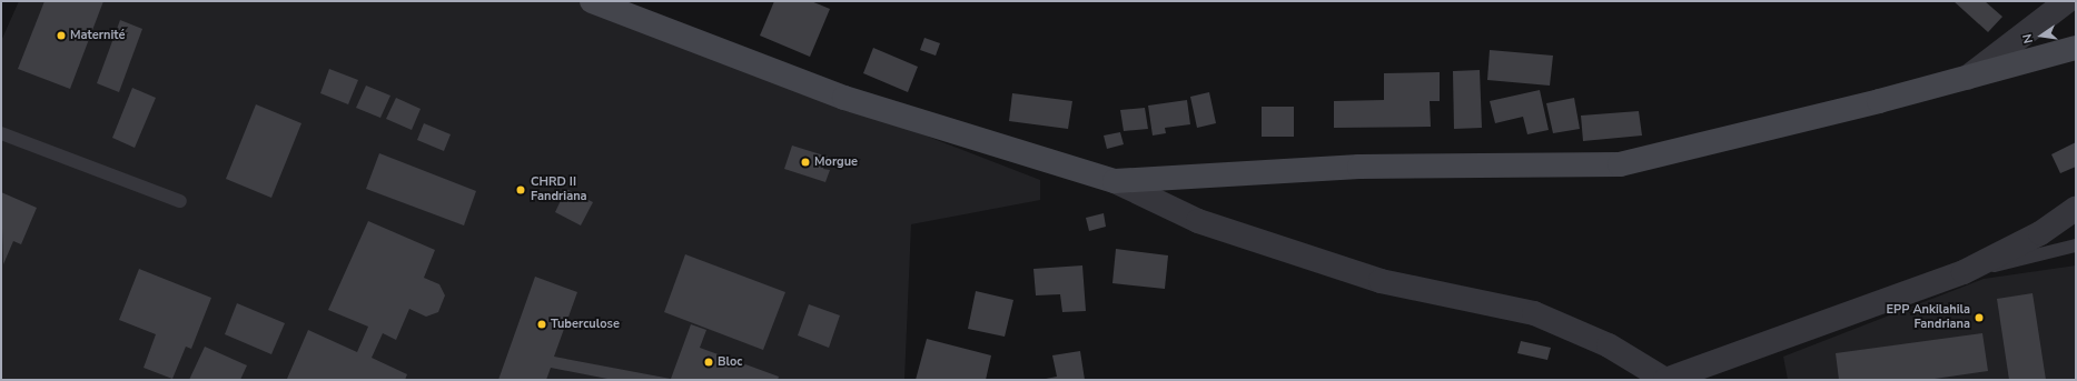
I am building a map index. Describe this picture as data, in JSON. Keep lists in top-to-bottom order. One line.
{"places":["Maternité","Morgue","CHRD II Fandriana","EPP Ankilahila Fandriana","Tuberculose","Bloc"],"north":"left"}
